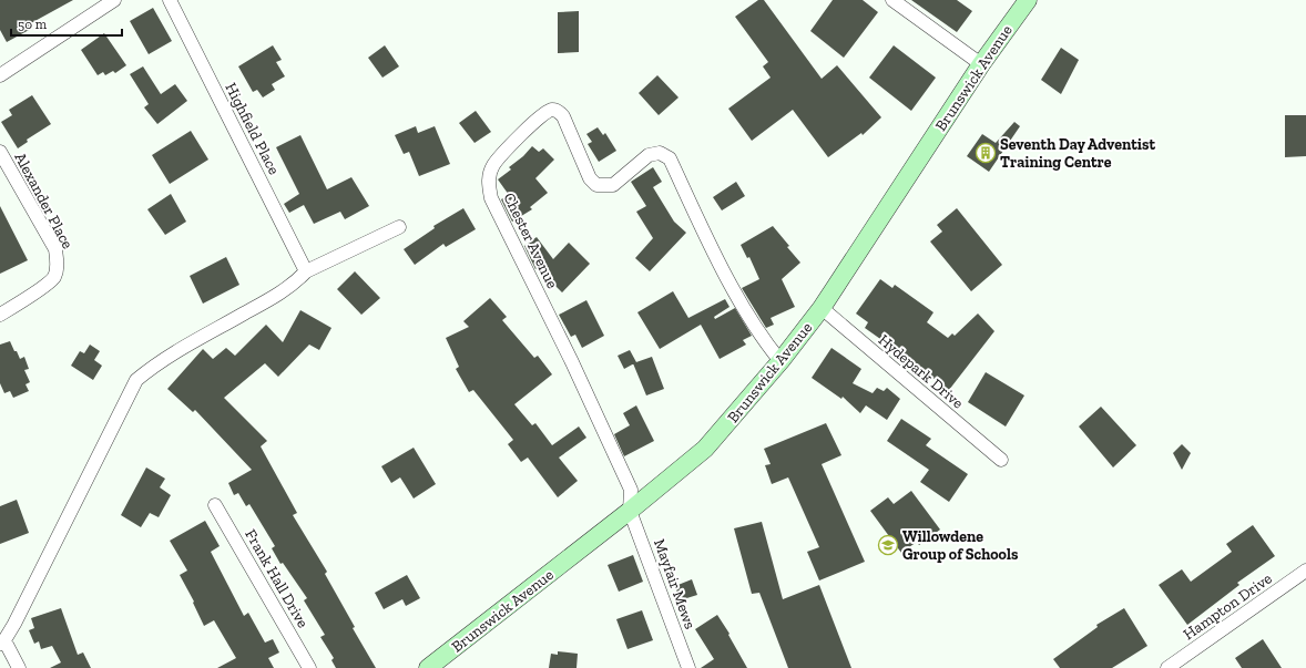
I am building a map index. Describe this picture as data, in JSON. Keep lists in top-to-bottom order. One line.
{"streets":{"main road":["Brunswick Avenue"],"street":["Highfield Place","Alexander Place","Chester Avenue","Hydepark Drive","Frank Hall Drive","Mayfair Mews","Hampton Drive"]},"crossings":[["Brunswick Avenue","Chester Avenue"],["Brunswick Avenue","Hydepark Drive"],["Brunswick Avenue","Mayfair Mews"],["Chester Avenue","Mayfair Mews"]],"places":{"building":["Seventh Day Adventist Training Centre"],"school or university":["Willowdene Group of Schools"]},"scale_bar":"50 m"}
